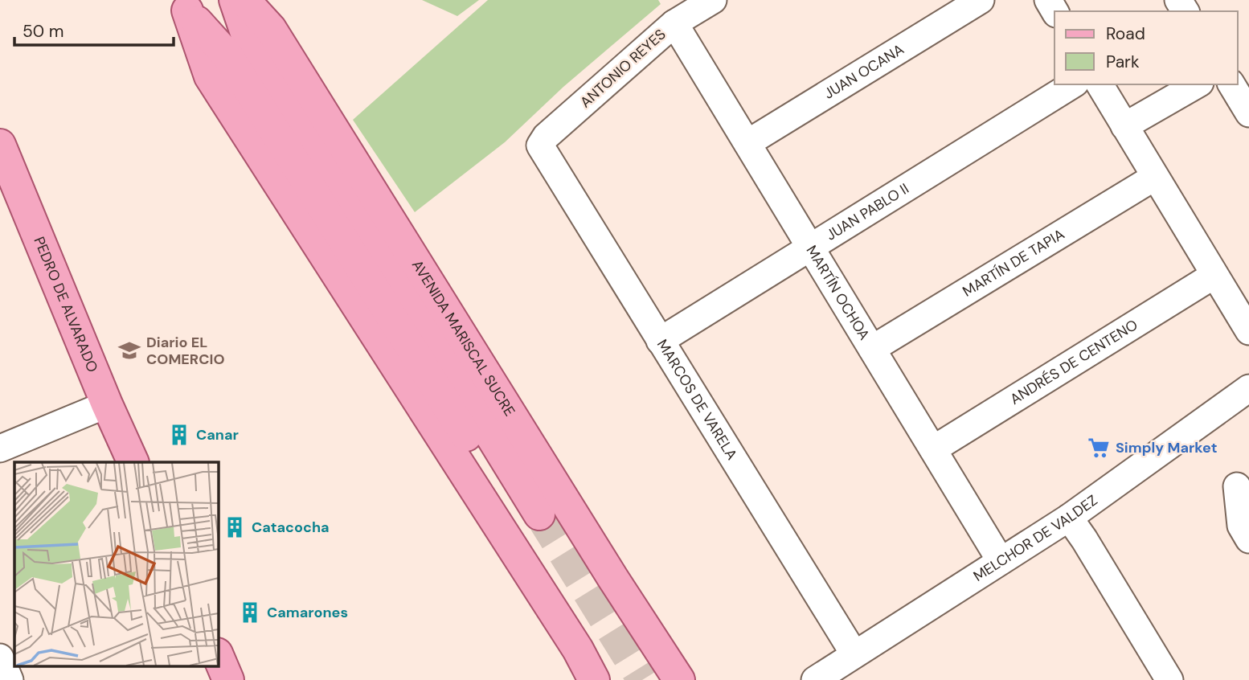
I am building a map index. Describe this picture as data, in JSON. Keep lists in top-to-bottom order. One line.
{"streets":{"main road":["PEDRO DE ALVARADO","AVENIDA MARISCAL SUCRE"],"street":["ANTONIO REYES","JUAN OCANA","JUAN PABLO II","MARTÍN DE TAPIA","MARTÍN OCHOA","ANDRÉS DE CENTENO","MARCOS DE VARELA","MELCHOR DE VALDEZ"]},"crossings":[["ANTONIO REYES","MARTÍN OCHOA"],["ANTONIO REYES","MARCOS DE VARELA"],["JUAN OCANA","MARTÍN OCHOA"],["JUAN PABLO II","MARTÍN OCHOA"],["JUAN PABLO II","MARCOS DE VARELA"],["MARTÍN DE TAPIA","MARTÍN OCHOA"],["MARTÍN OCHOA","ANDRÉS DE CENTENO"],["MARTÍN OCHOA","MELCHOR DE VALDEZ"],["MARCOS DE VARELA","MELCHOR DE VALDEZ"]],"places":{"school or university":["Diario EL COMERCIO"],"building":["Canar","Catacocha","Camarones"],"supermarket":["Simply Market"]},"legend":["Road","Park"],"scale_bar":"50 m"}
